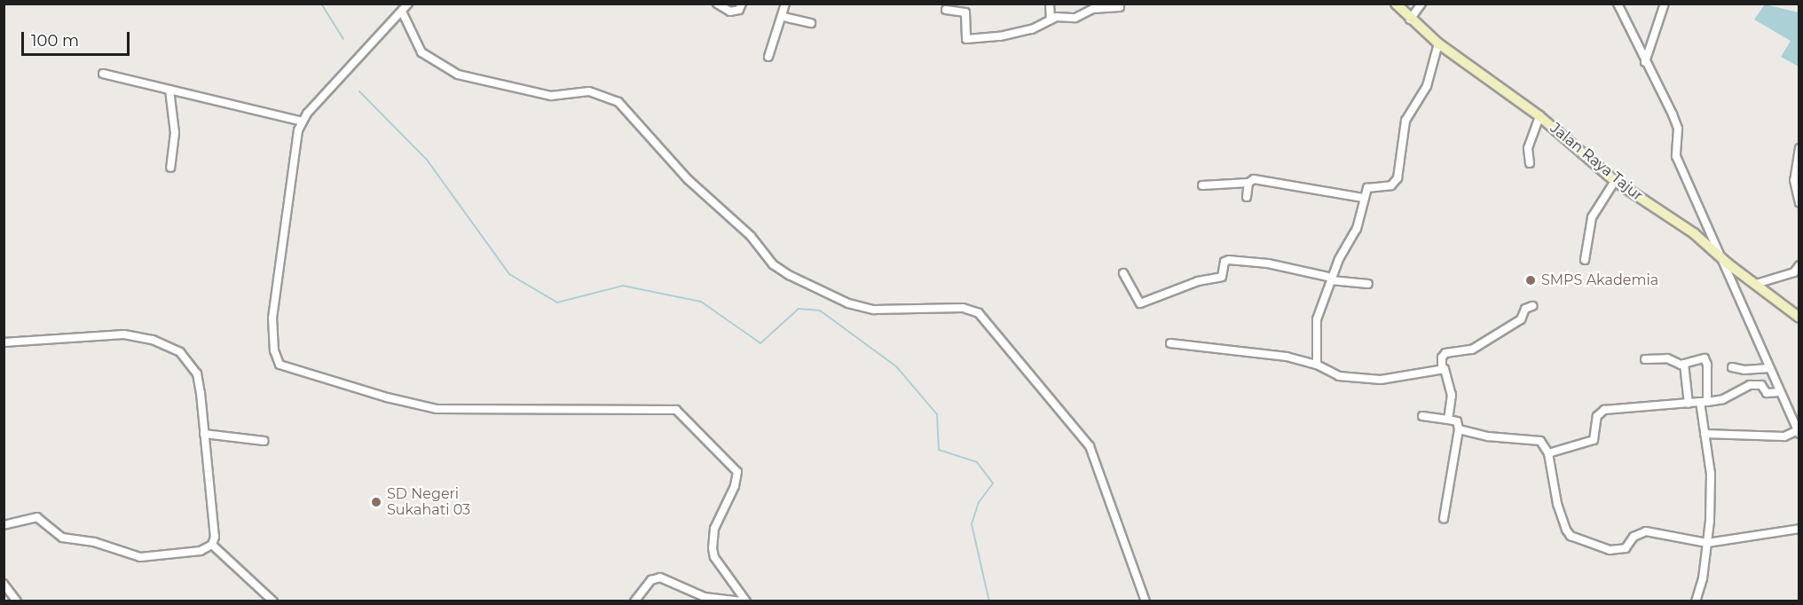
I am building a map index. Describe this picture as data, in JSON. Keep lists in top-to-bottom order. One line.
{"streets":{"main road":["Jalan Raya Tajur"]},"places":["SMPS Akademia","SD Negeri Sukahati 03"],"scale_bar":"100 m"}
